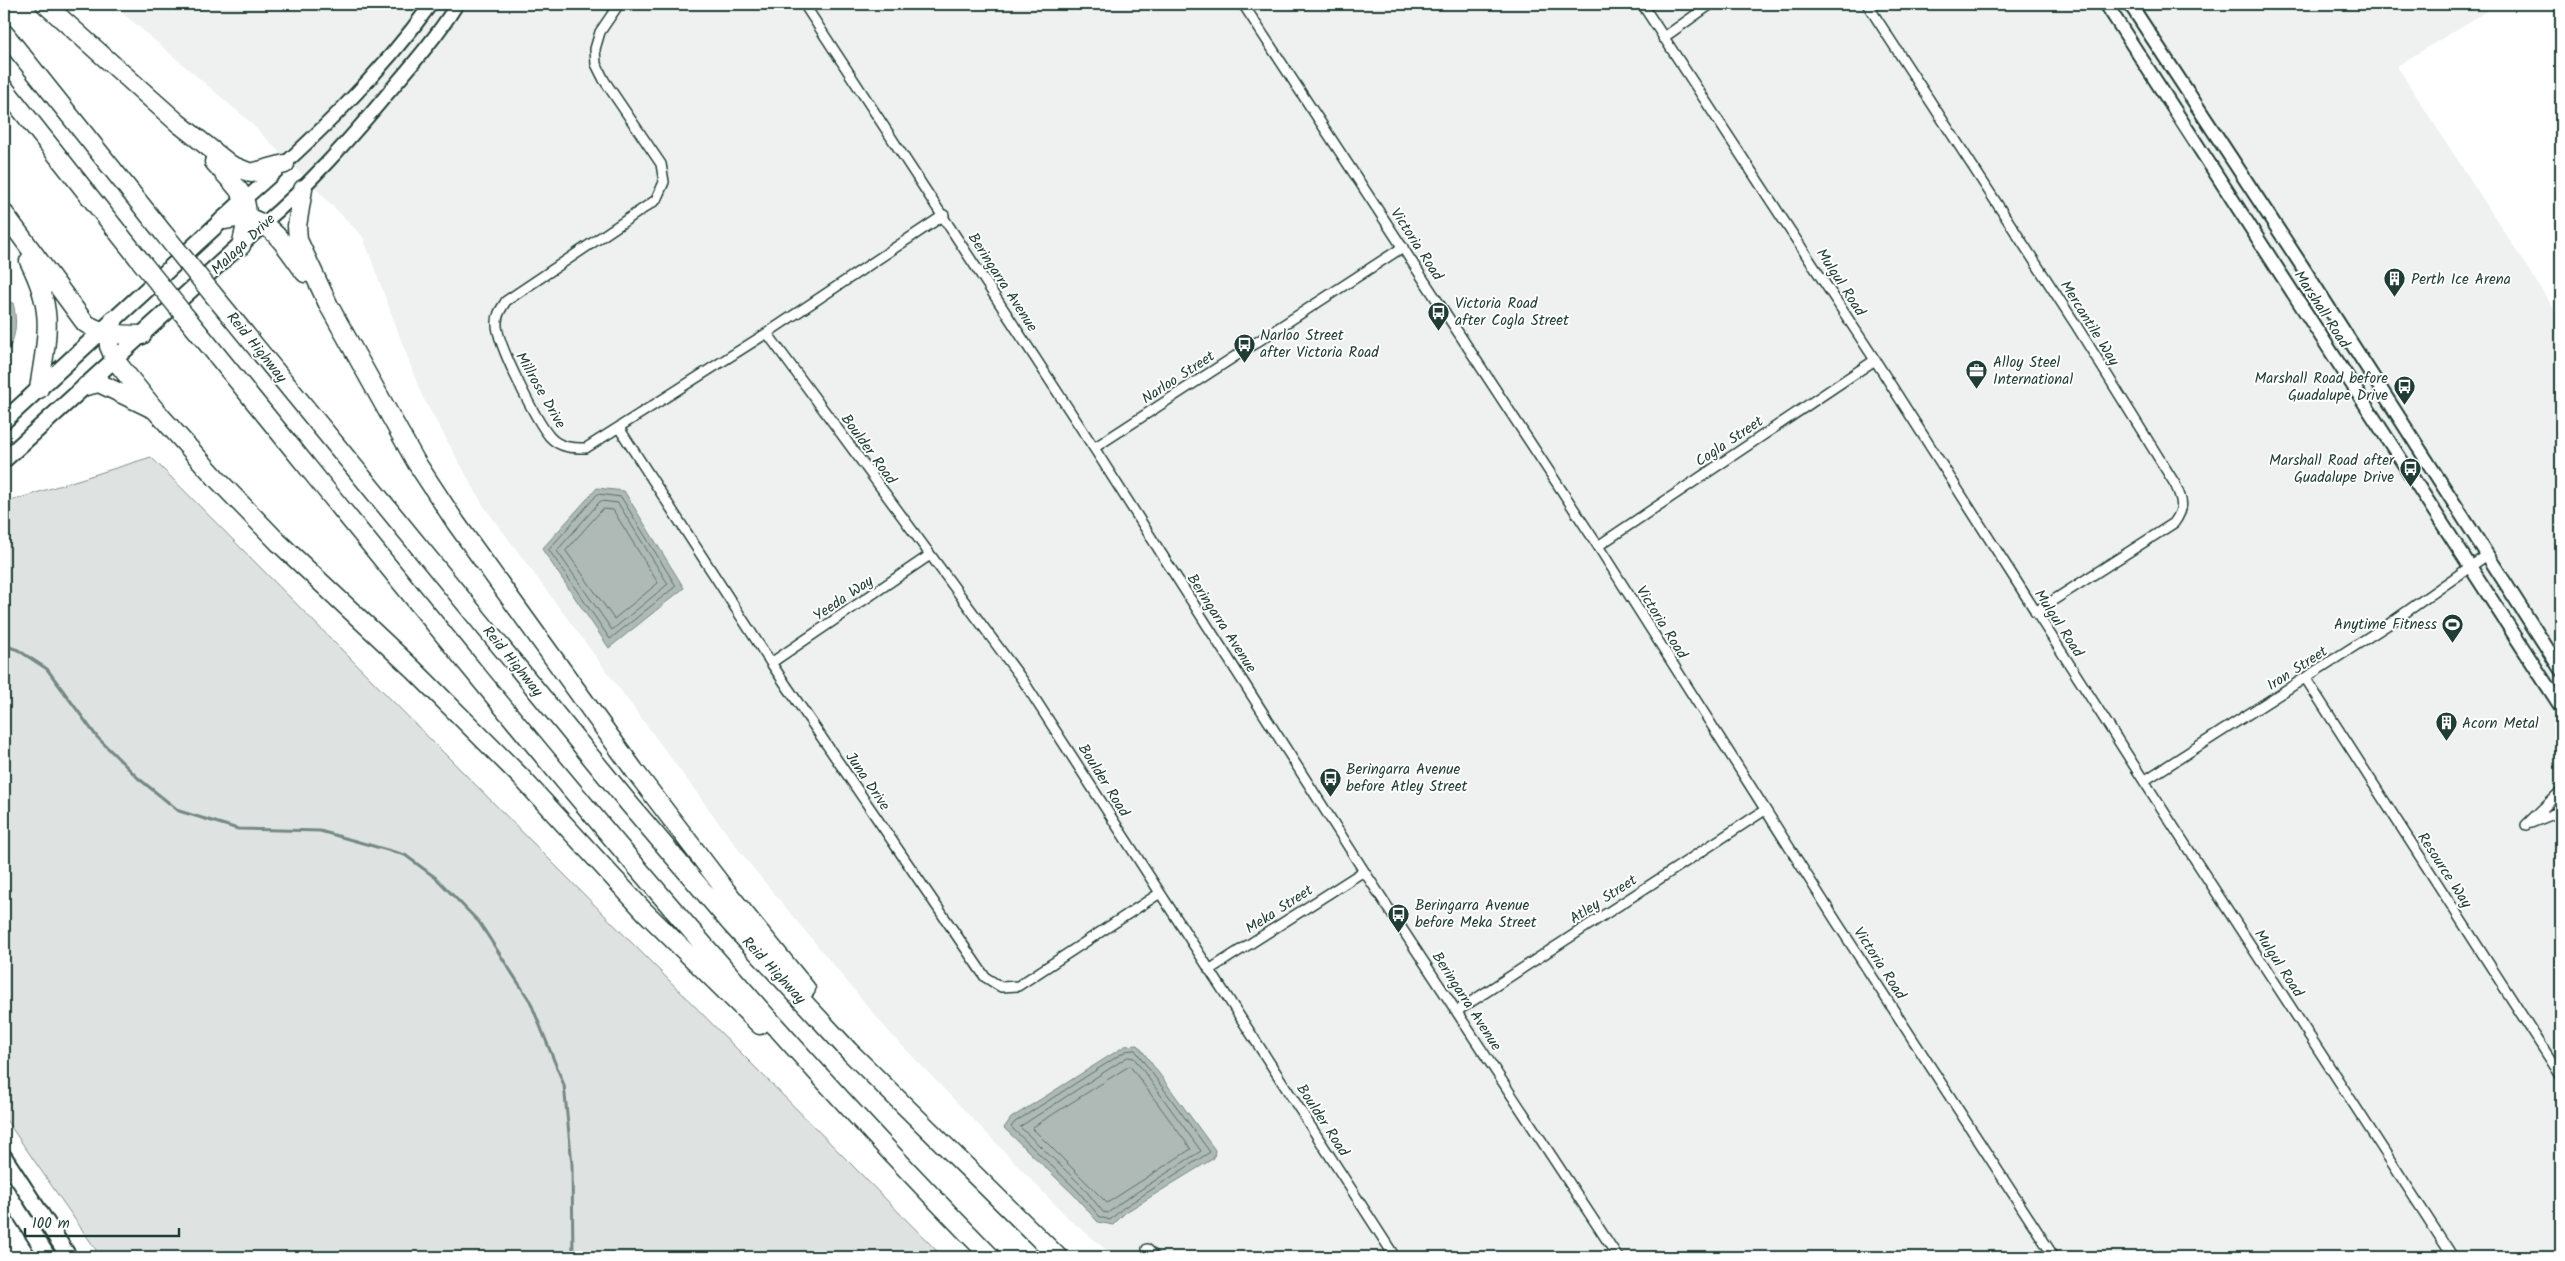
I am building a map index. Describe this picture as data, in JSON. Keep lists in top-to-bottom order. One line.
{"streets":{"highway":["Reid Highway"],"main road":["Malaga Drive","Marshall Road"],"street":["Victoria Road","Beringarra Avenue","Mulgul Road","Mercantile Way","Narloo Street","Millrose Drive","Cogla Street","Boulder Road","Yeeda Way","Iron Street","Juna Drive","Resource Way","Atley Street","Meka Street"]},"crossings":[["Victoria Road","Narloo Street"],["Victoria Road","Cogla Street"],["Victoria Road","Atley Street"],["Beringarra Avenue","Narloo Street"],["Beringarra Avenue","Millrose Drive"],["Beringarra Avenue","Atley Street"],["Beringarra Avenue","Meka Street"],["Mulgul Road","Mercantile Way"],["Mulgul Road","Cogla Street"],["Mulgul Road","Iron Street"],["Marshall Road","Iron Street"],["Millrose Drive","Boulder Road"],["Millrose Drive","Juna Drive"],["Boulder Road","Yeeda Way"],["Boulder Road","Juna Drive"],["Boulder Road","Meka Street"],["Yeeda Way","Juna Drive"],["Iron Street","Resource Way"]],"places":{"building":["Perth Ice Arena","Acorn Metal"],"bus stop":["Victoria Road after Cogla Street","Narloo Street after Victoria Road","Marshall Road before Guadalupe Drive","Marshall Road after Guadalupe Drive","Beringarra Avenue before Atley Street","Beringarra Avenue before Meka Street"],"office":["Alloy Steel International"],"sports":["Anytime Fitness"]},"scale_bar":"100 m"}
